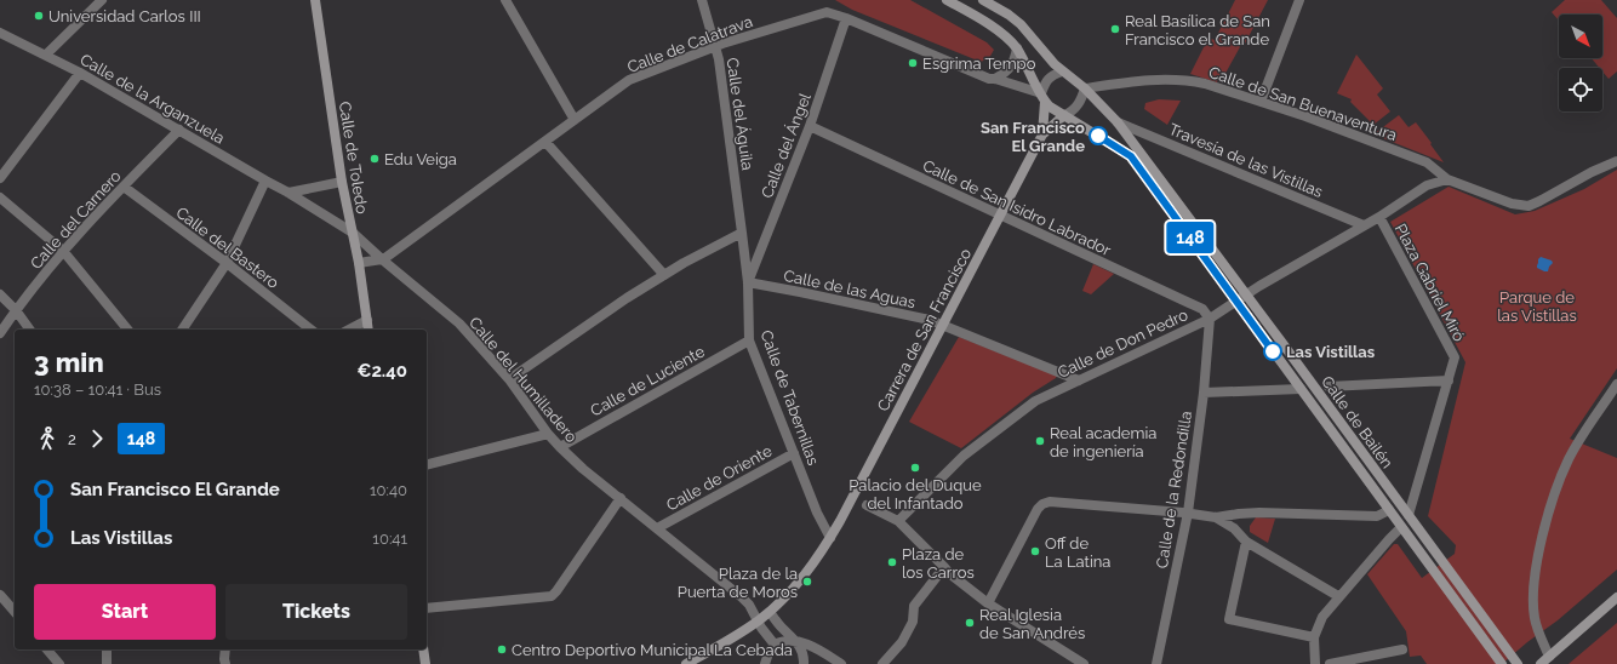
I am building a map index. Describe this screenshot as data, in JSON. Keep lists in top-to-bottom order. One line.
{"streets":{"main road":["Calle de Toledo","Carrera de San Francisco","Calle de Bailén"],"street":["Calle de Calatrava","Calle de la Arganzuela","Calle de San Buenaventura","Calle del Águila","Calle del Ángel","Travesía de las Vistillas","Calle de San Isidro Labrador","Calle del Carnero","Calle del Bastero","Plaza Gabriel Miró","Calle de las Aguas","Calle de Don Pedro","Calle del Humilladero","Calle de Luciente","Calle de Tabernillas","Calle de Oriente","Calle de la Redondilla"]},"crossings":[["Calle de Calatrava","Calle de San Buenaventura"],["Calle de Calatrava","Calle del Águila"],["Calle de Calatrava","Calle del Ángel"],["Calle de Calatrava","Calle de Toledo"],["Calle de Calatrava","Carrera de San Francisco"],["Calle de Calatrava","Calle del Humilladero"],["Calle de la Arganzuela","Calle de Toledo"],["Calle de la Arganzuela","Calle del Carnero"],["Calle de la Arganzuela","Calle del Humilladero"],["Calle de San Buenaventura","Plaza Gabriel Miró"],["Calle de San Buenaventura","Carrera de San Francisco"],["Calle del Águila","Calle de Tabernillas"],["Calle del Ángel","Calle de San Isidro Labrador"],["Calle del Ángel","Calle de las Aguas"],["Calle del Ángel","Calle de Tabernillas"],["Calle de Toledo","Calle del Humilladero"],["Travesía de las Vistillas","Calle de Don Pedro"],["Calle de San Isidro Labrador","Carrera de San Francisco"],["Calle de San Isidro Labrador","Calle de Don Pedro"],["Calle de San Isidro Labrador","Calle de la Redondilla"],["Calle del Carnero","Calle del Bastero"],["Plaza Gabriel Miró","Calle de Don Pedro"],["Plaza Gabriel Miró","Calle de Bailén"],["Calle de las Aguas","Carrera de San Francisco"],["Calle de las Aguas","Calle de Don Pedro"],["Calle de las Aguas","Calle de Tabernillas"],["Carrera de San Francisco","Calle de Tabernillas"],["Calle de Don Pedro","Calle de Bailén"],["Calle de Don Pedro","Calle de la Redondilla"],["Calle del Humilladero","Calle de Luciente"],["Calle del Humilladero","Calle de Oriente"],["Calle de Luciente","Calle de Tabernillas"],["Calle de Tabernillas","Calle de Oriente"]],"parks":["Parque de las Vistillas"],"places":["Universidad Carlos III","Real Basílica de San Francisco el Grande","Esgrima Tempo","San Francisco El Grande","Edu Veiga","Las Vistillas","Real academia de ingeniería","Palacio del Duque del Infantado","Off de La Latina","Plaza de los Carros","Plaza de la Puerta de Moros","Real Iglesia de San Andrés","Centro Deportivo Municipal La Cebada"],"lines":["bus line 148"],"north":"bottom right","page":{"on_map":"148","heading":["3 min","10:38 – 10:41 · Bus","€2.40"],"legs":["2","148"],"list":[{"name":"San Francisco El Grande","value":"10:40"},{"name":"Las Vistillas","value":"10:41"}],"buttons":["Start","Tickets"]}}
